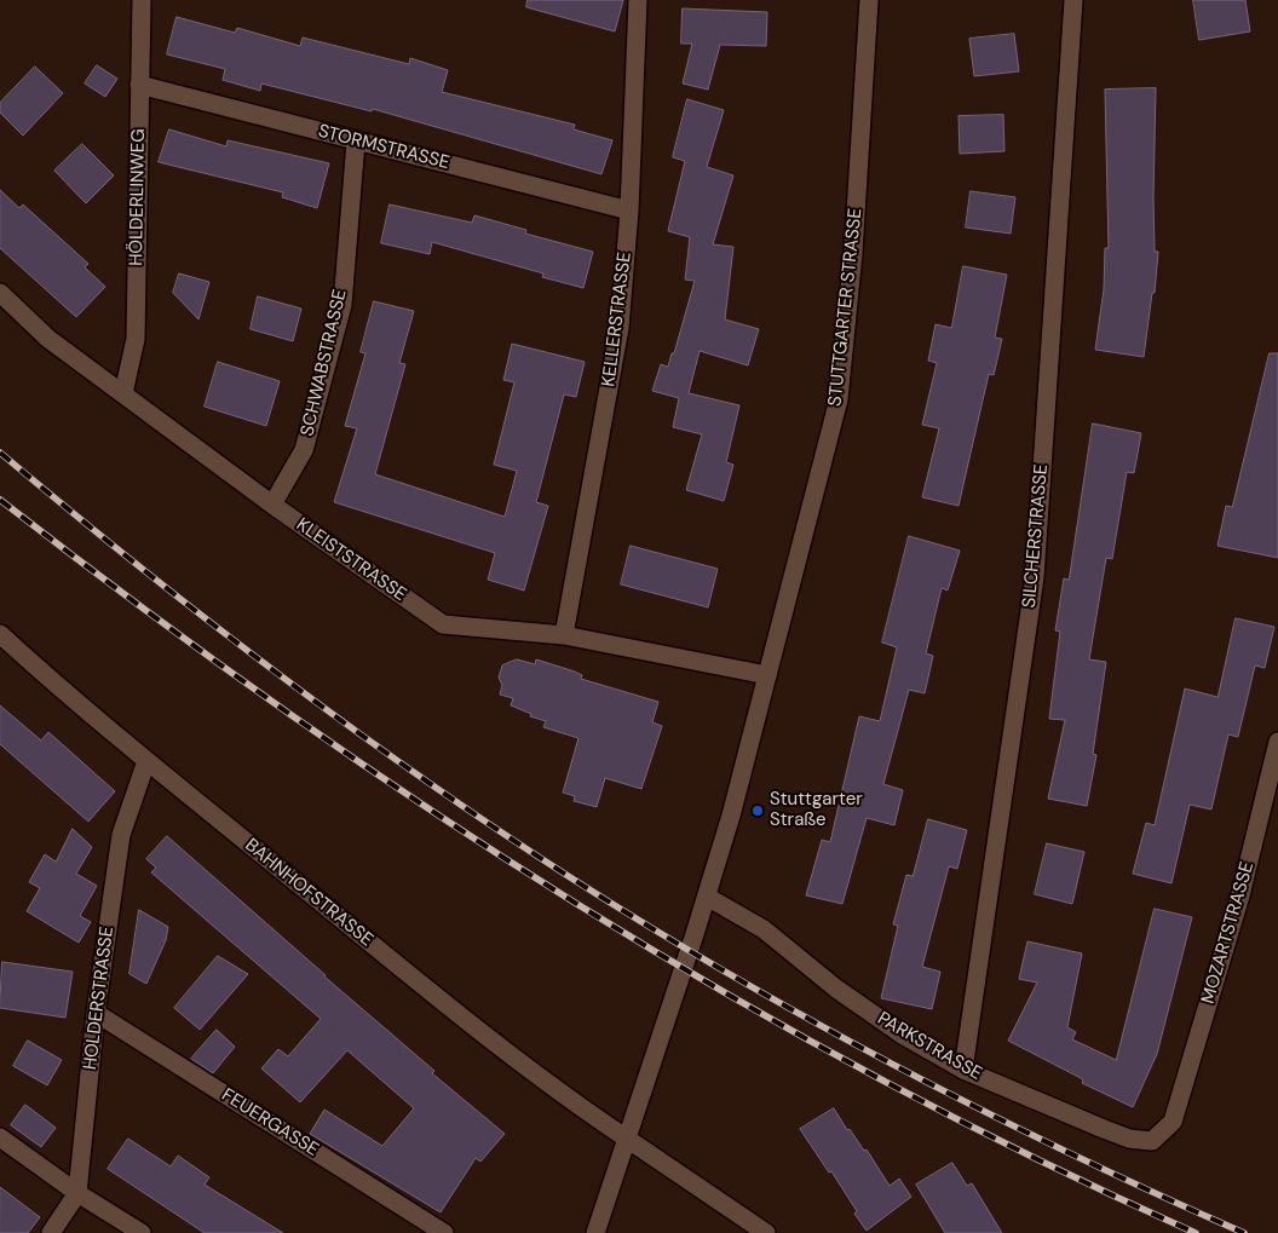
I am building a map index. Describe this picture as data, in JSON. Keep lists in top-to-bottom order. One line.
{"streets":{"street":["STORMSTRASSE","HÖLDERLINWEG","STUTTGARTER STRASSE","KELLERSTRASSE","SCHWABSTRASSE","SILCHERSTRASSE","KLEISTSTRASSE","BAHNHOFSTRASSE","MOZARTSTRASSE","HOLDERSTRASSE","PARKSTRASSE","FEUERGASSE"]},"crossings":[["STORMSTRASSE","HÖLDERLINWEG"],["STORMSTRASSE","KELLERSTRASSE"],["STORMSTRASSE","SCHWABSTRASSE"],["HÖLDERLINWEG","KLEISTSTRASSE"],["STUTTGARTER STRASSE","KLEISTSTRASSE"],["STUTTGARTER STRASSE","BAHNHOFSTRASSE"],["STUTTGARTER STRASSE","PARKSTRASSE"],["KELLERSTRASSE","KLEISTSTRASSE"],["SCHWABSTRASSE","KLEISTSTRASSE"],["SILCHERSTRASSE","PARKSTRASSE"],["BAHNHOFSTRASSE","HOLDERSTRASSE"],["MOZARTSTRASSE","PARKSTRASSE"],["HOLDERSTRASSE","FEUERGASSE"]],"places":["Stuttgarter Straße"]}
